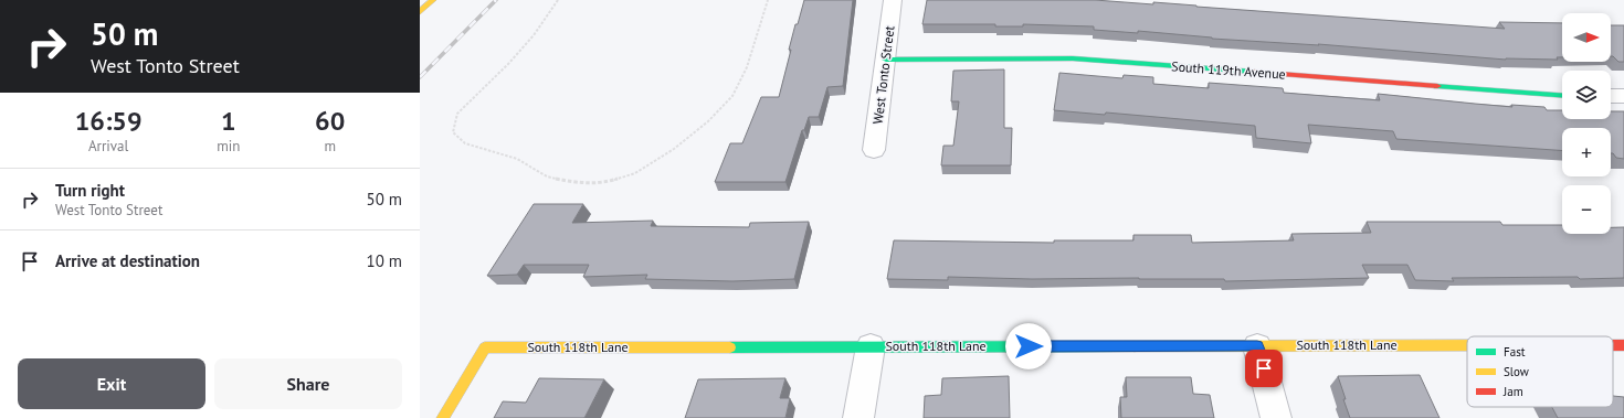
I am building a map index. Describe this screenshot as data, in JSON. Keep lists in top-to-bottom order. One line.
{"streets":{"street":["South 119th Avenue","West Tonto Street","South 118th Lane"]},"crossings":[["South 119th Avenue","West Tonto Street"]],"legend":["Fast","Slow","Jam"],"north":"right","page":{"turn":["50 m","West Tonto Street"],"map_buttons":["+","−"],"eta":["16:59","Arrival","1","min","60","m"],"list":[{"name":"Turn right","note":"West Tonto Street","value":"50 m"},{"name":"Arrive at destination","value":"10 m"}],"buttons":["Exit","Share"]}}
